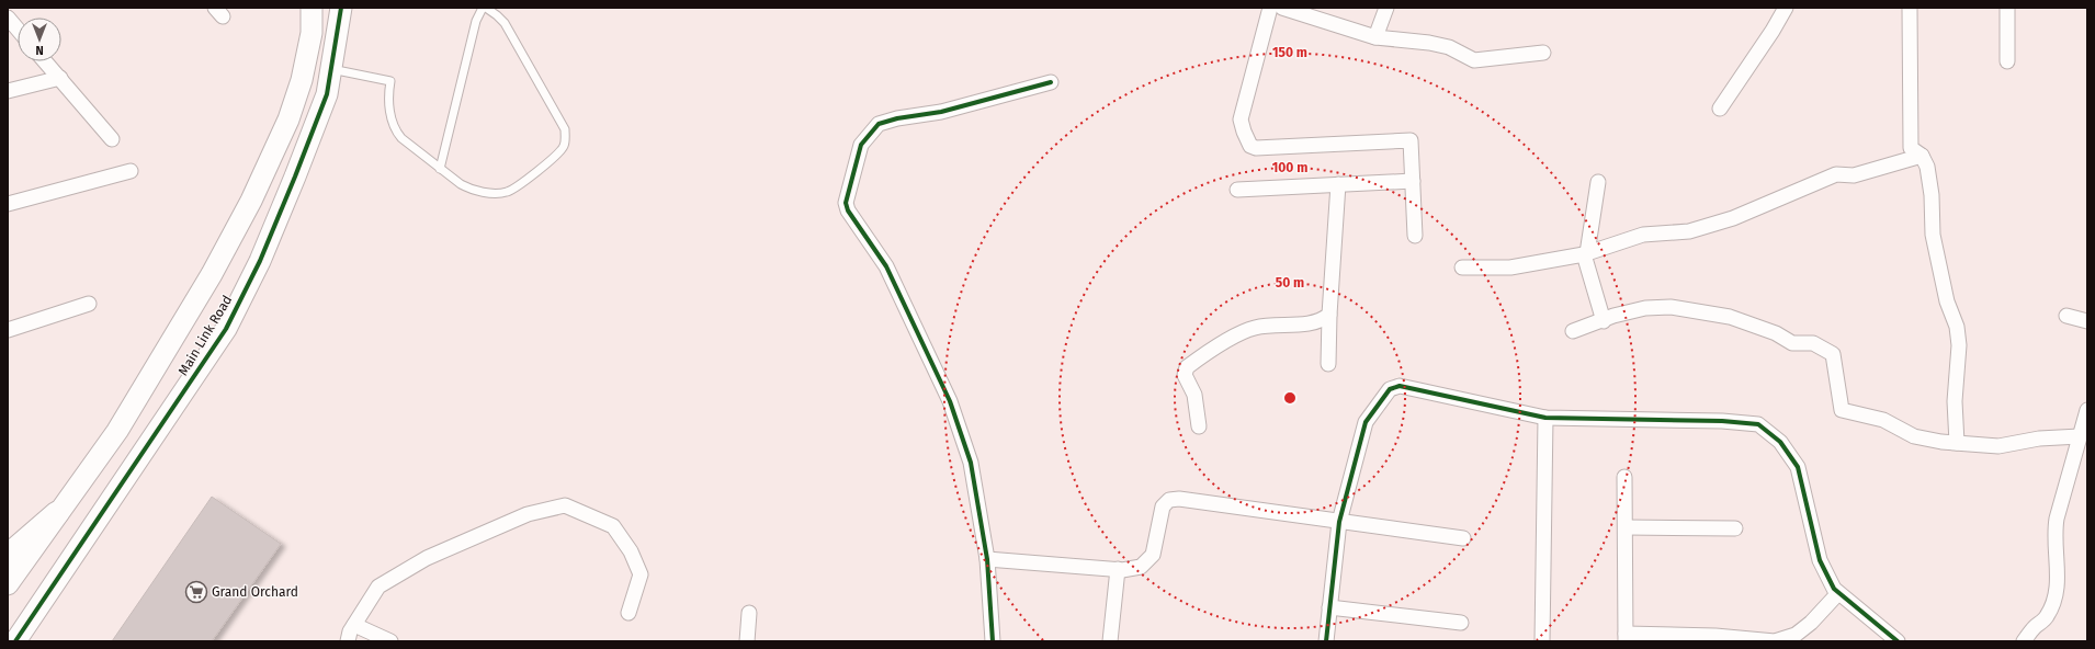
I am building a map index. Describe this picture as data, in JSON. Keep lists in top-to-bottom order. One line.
{"streets":{"street":["Main Link Road"]},"places":{"supermarket":["Grand Orchard"]},"north":"bottom","rings":["150 m","100 m","50 m"]}
